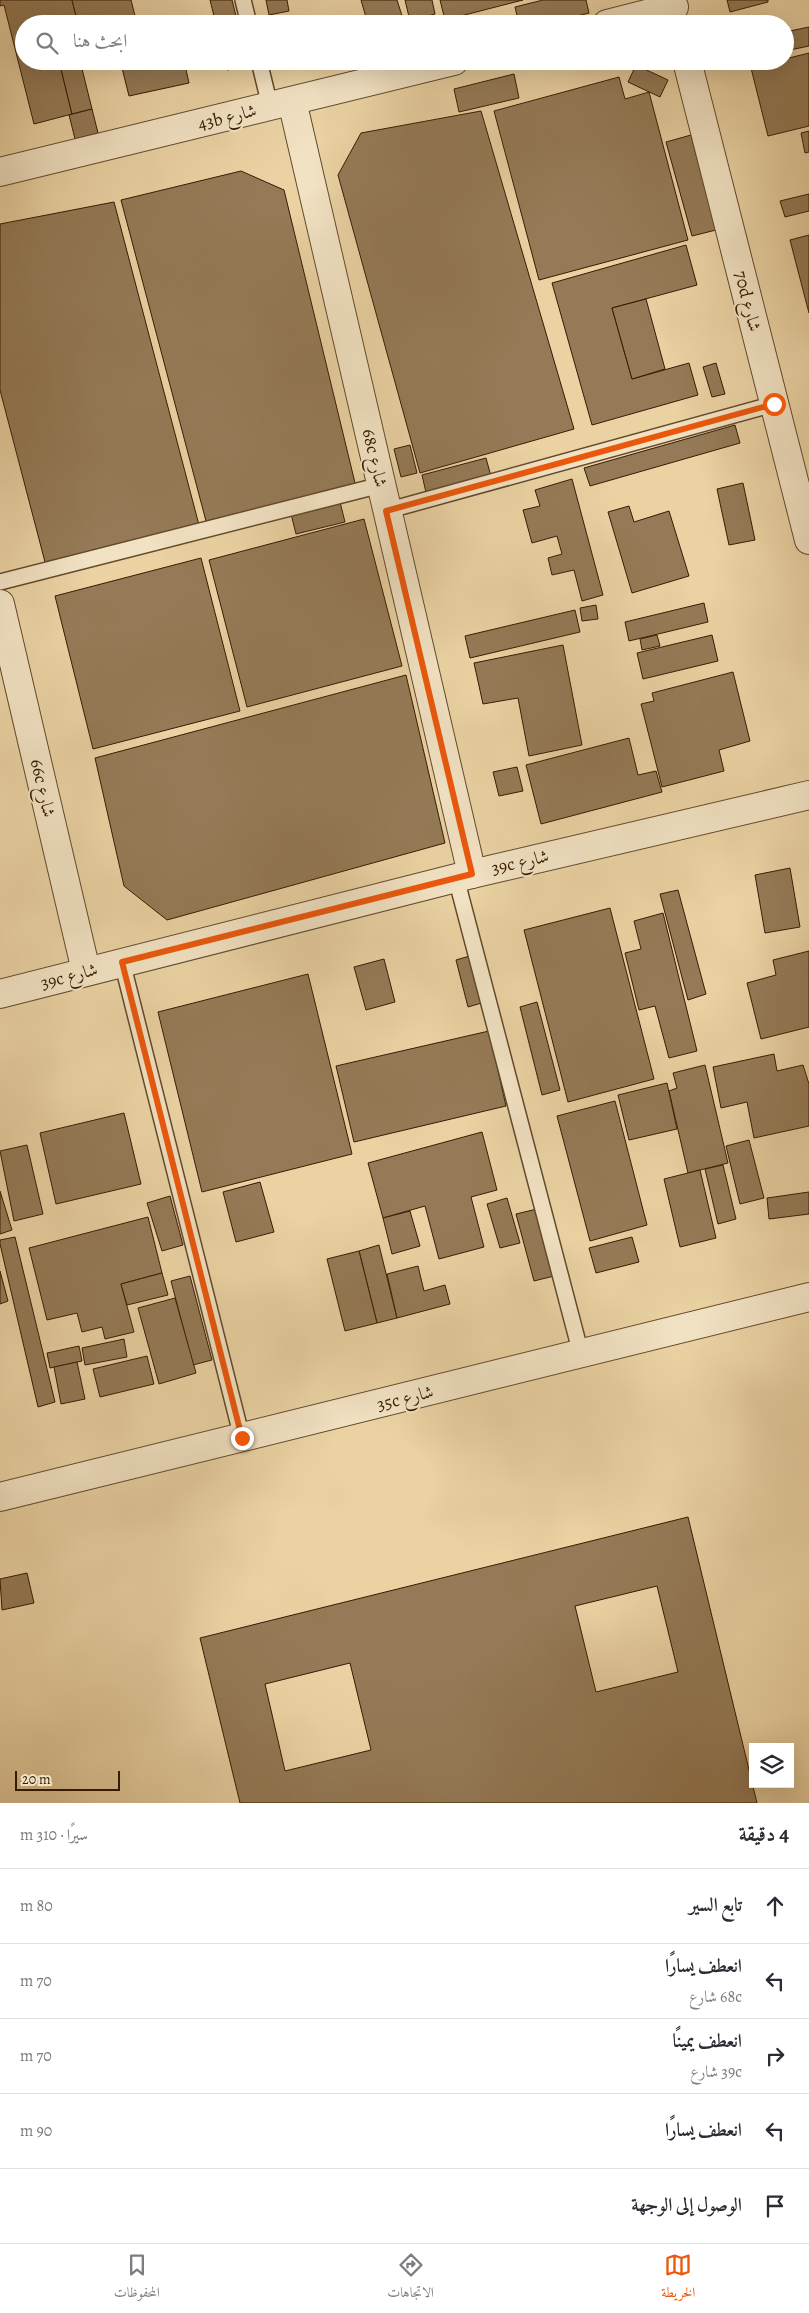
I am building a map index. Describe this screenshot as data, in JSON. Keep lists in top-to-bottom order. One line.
{"streets":{"street":["43b شارع","70d شارع","68c شارع","66c شارع","39c شارع","35c شارع"]},"crossings":[["43b شارع","68c شارع"],["68c شارع","39c شارع"],["66c شارع","39c شارع"]],"scale_bar":"20 m","page":{"search":"ابحث هنا","scale":"20 m","heading":["4 دقيقة","سيرًا · 310 m"],"list":[["تابع السير","80 m"],["انعطف يسارًا","68c شارع","70 m"],["انعطف يمينًا","39c شارع","70 m"],["انعطف يسارًا","90 m"],"الوصول إلى الوجهة"],"nav":["الخريطة","الاتجاهات","المحفوظات"]}}
